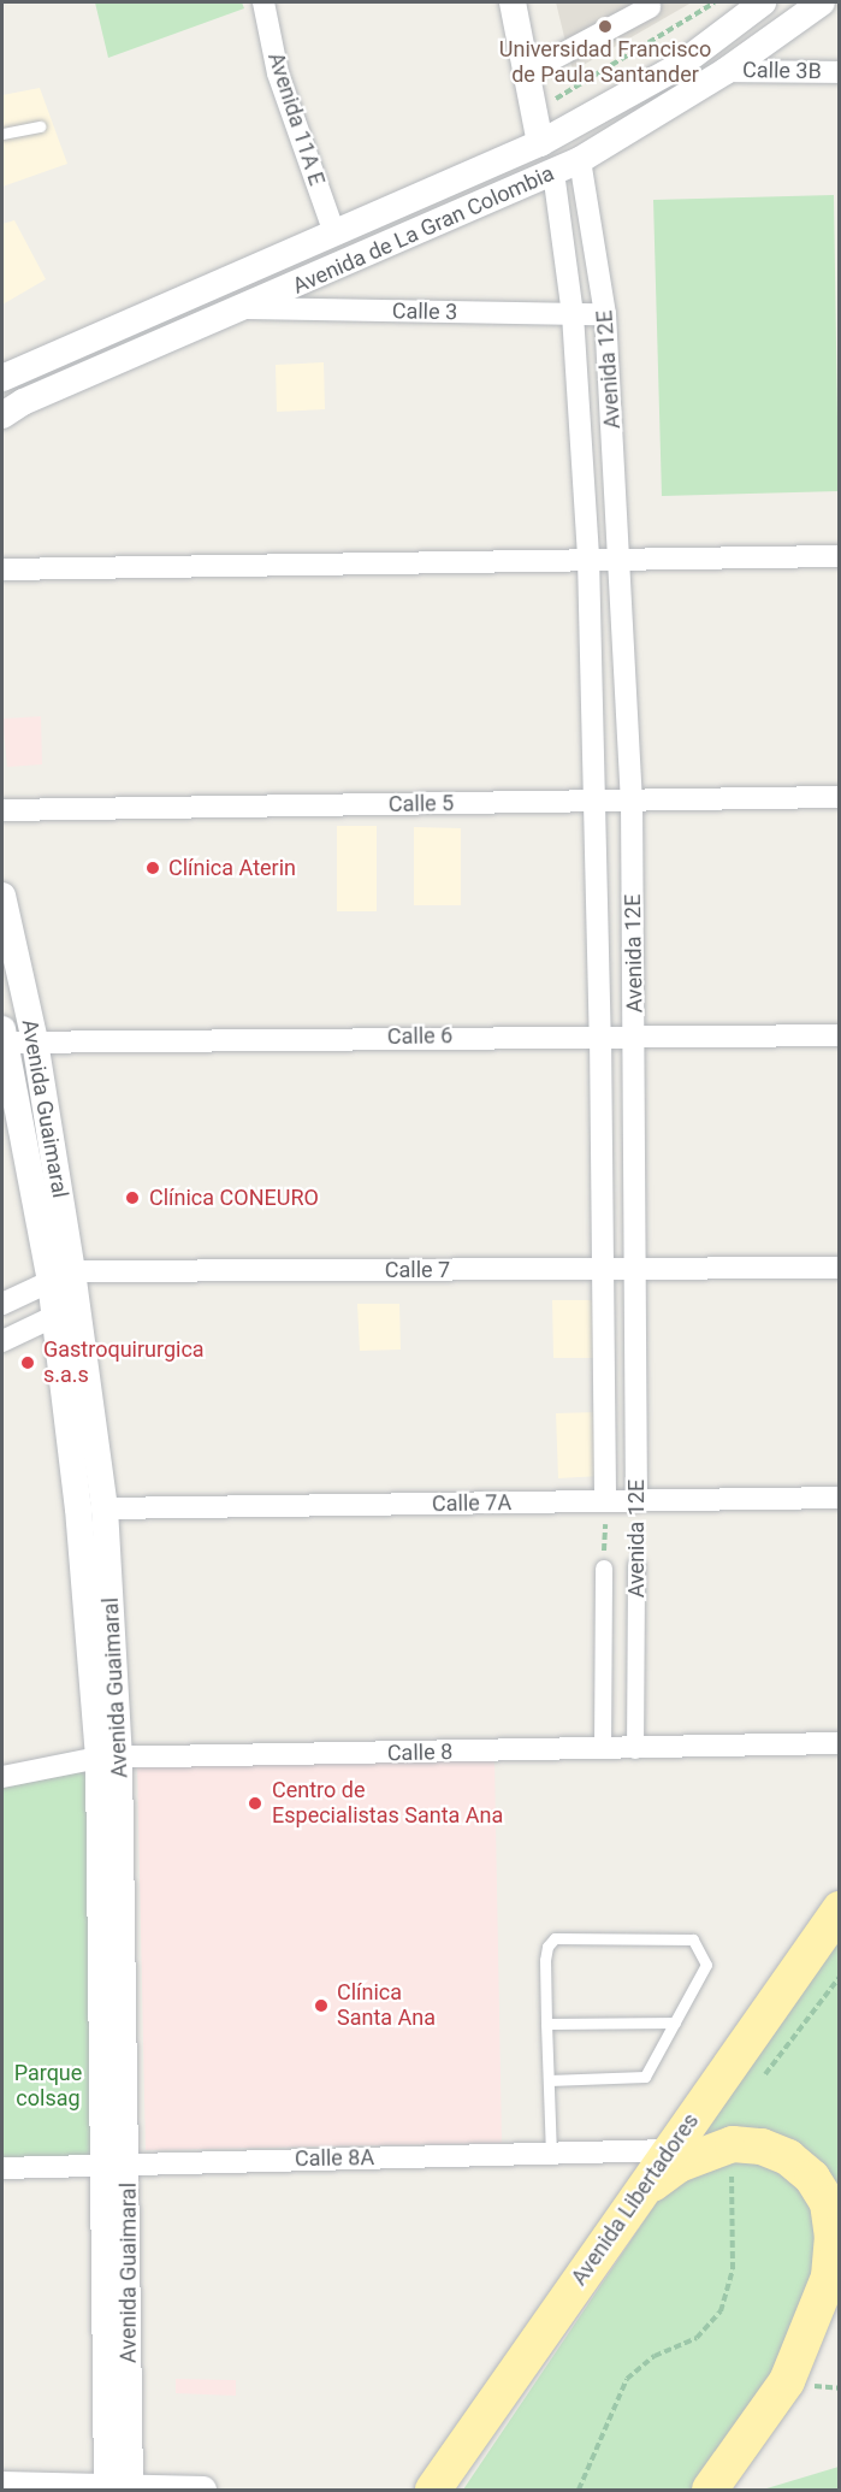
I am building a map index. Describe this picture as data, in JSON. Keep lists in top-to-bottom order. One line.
{"streets":{"main road":["Avenida Libertadores"],"street":["Calle 3B","Avenida 11A E","Avenida de La Gran Colombia","Calle 3","Avenida 12E","Calle 5","Calle 6","Avenida Guaimaral","Calle 7","Calle 7A","Calle 8","Calle 8A"]},"crossings":[["Calle 3B","Avenida de La Gran Colombia"],["Avenida 11A E","Avenida de La Gran Colombia"],["Avenida de La Gran Colombia","Calle 3"],["Avenida de La Gran Colombia","Avenida 12E"],["Calle 3","Avenida 12E"],["Avenida 12E","Calle 5"],["Avenida 12E","Calle 6"],["Avenida 12E","Calle 7"],["Avenida 12E","Calle 7A"],["Avenida 12E","Calle 8"],["Calle 6","Avenida Guaimaral"],["Avenida Guaimaral","Calle 7"],["Avenida Guaimaral","Calle 7A"],["Avenida Guaimaral","Calle 8"],["Avenida Guaimaral","Calle 8A"],["Calle 8A","Avenida Libertadores"]],"parks":["Parque colsag"],"places":["Universidad Francisco de Paula Santander","Clínica Aterin","Clínica CONEURO","Gastroquirurgica s.a.s","Centro de Especialistas Santa Ana","Clínica Santa Ana"]}
